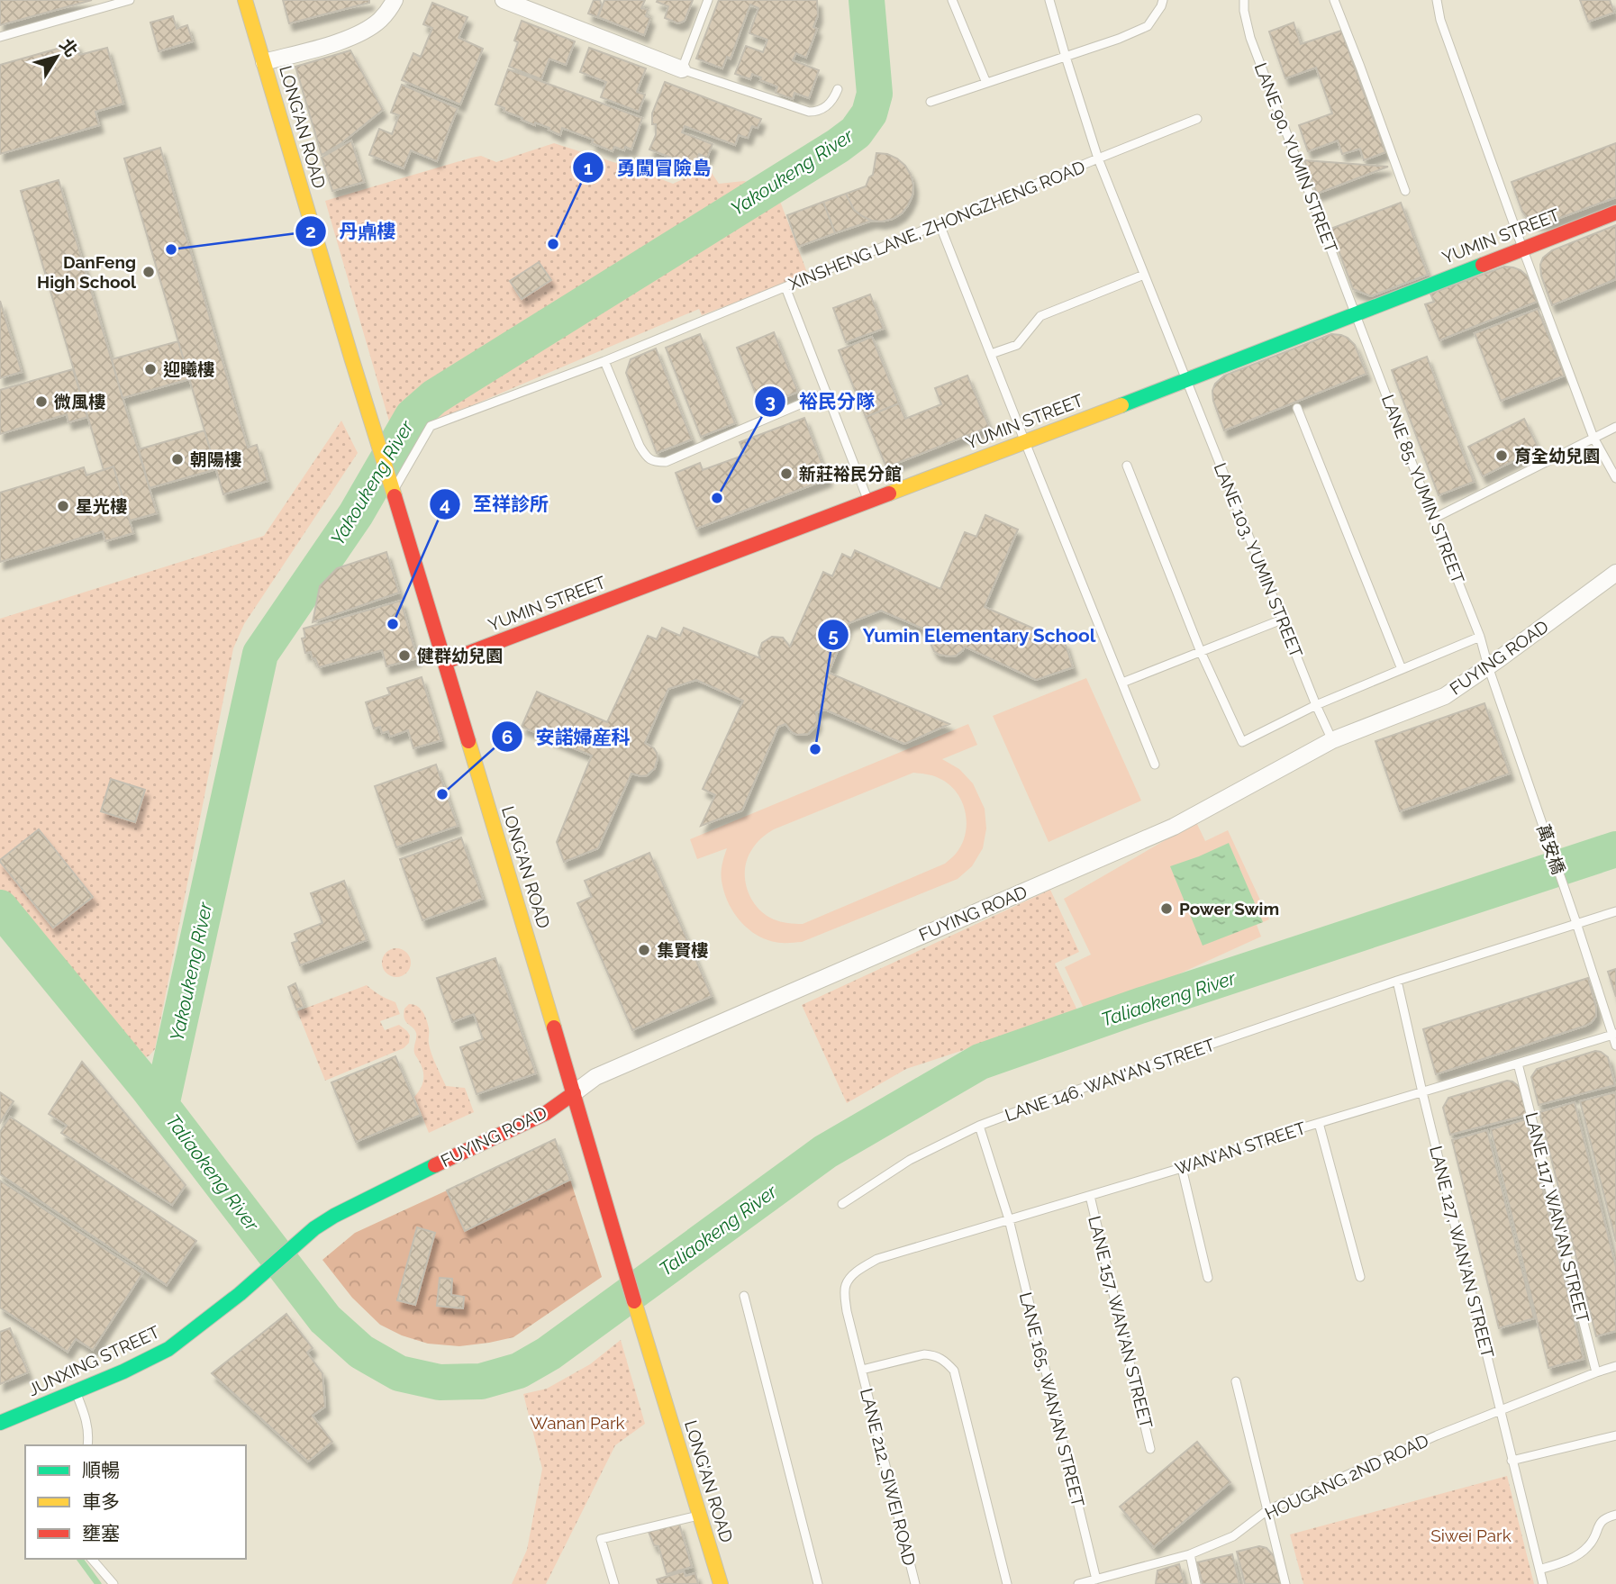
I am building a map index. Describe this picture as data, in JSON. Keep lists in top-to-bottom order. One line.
{"streets":{"street":["LONG'AN ROAD","YUMIN STREET","FUYING ROAD","JUNXING STREET"],"lane":["LANE 90, YUMIN STREET","XINSHENG LANE, ZHONGZHENG ROAD","LANE 85, YUMIN STREET","LANE 103, YUMIN STREET","萬安橋","LANE 146, WAN'AN STREET","WAN'AN STREET","LANE 117, WAN'AN STREET","LANE 127, WAN'AN STREET","LANE 157, WAN'AN STREET","LANE 165, WAN'AN STREET","LANE 212, SIWEI ROAD","HOUGANG 2ND ROAD"]},"crossings":[["LONG'AN ROAD","XINSHENG LANE, ZHONGZHENG ROAD"],["LONG'AN ROAD","YUMIN STREET"],["LONG'AN ROAD","FUYING ROAD"],["LANE 90, YUMIN STREET","YUMIN STREET"],["LANE 90, YUMIN STREET","LANE 85, YUMIN STREET"],["XINSHENG LANE, ZHONGZHENG ROAD","LANE 103, YUMIN STREET"],["YUMIN STREET","LANE 85, YUMIN STREET"],["YUMIN STREET","LANE 103, YUMIN STREET"],["LANE 85, YUMIN STREET","FUYING ROAD"],["LANE 85, YUMIN STREET","萬安橋"],["LANE 103, YUMIN STREET","FUYING ROAD"],["FUYING ROAD","萬安橋"],["FUYING ROAD","JUNXING STREET"],["萬安橋","LANE 146, WAN'AN STREET"],["萬安橋","WAN'AN STREET"],["LANE 146, WAN'AN STREET","LANE 127, WAN'AN STREET"],["WAN'AN STREET","LANE 117, WAN'AN STREET"],["WAN'AN STREET","LANE 127, WAN'AN STREET"],["WAN'AN STREET","LANE 157, WAN'AN STREET"],["WAN'AN STREET","LANE 165, WAN'AN STREET"],["WAN'AN STREET","LANE 212, SIWEI ROAD"],["LANE 117, WAN'AN STREET","HOUGANG 2ND ROAD"],["LANE 127, WAN'AN STREET","HOUGANG 2ND ROAD"],["LANE 165, WAN'AN STREET","HOUGANG 2ND ROAD"]],"water":["Yakoukeng River","Taliaokeng River"],"parks":["Wanan Park","Siwei Park"],"places":["勇闖冒險島","丹鼑樓","DanFeng High School","迎曦樓","微風樓","育全幼兒園","朝陽樓","新莊裕民分館","裕民分隊","星光樓","至祥診所","健群幼兒園","Yumin Elementary School","安諾婦産科","Power Swim","集賢樓"],"legend":["順暢","車多","壅塞"],"north":"top right"}
